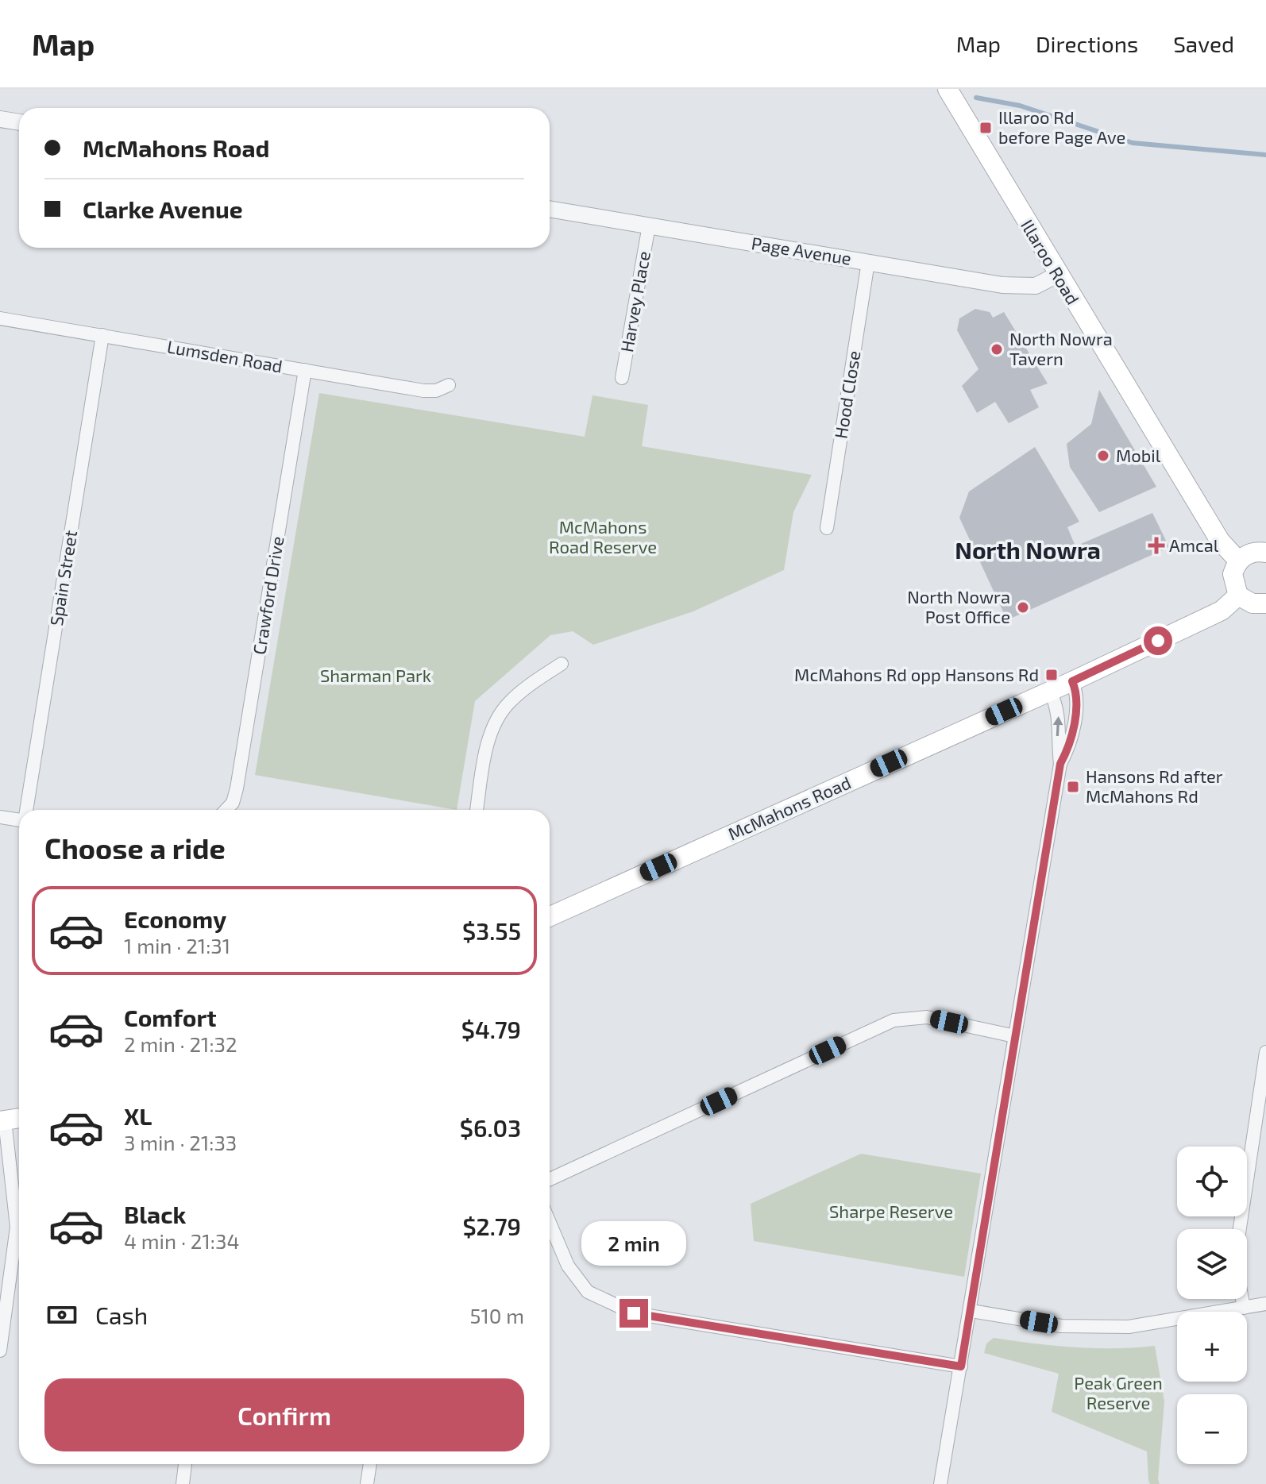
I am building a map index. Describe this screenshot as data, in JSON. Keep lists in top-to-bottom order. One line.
{"streets":{"main road":["Illaroo Road","McMahons Road"],"street":["Page Avenue","Harvey Place","Lumsden Road","Hood Close","Spain Street","Crawford Drive"]},"crossings":[["Page Avenue","Illaroo Road"],["Page Avenue","Harvey Place"],["Page Avenue","Hood Close"],["Lumsden Road","Spain Street"],["Lumsden Road","Crawford Drive"]],"districts":["North Nowra"],"parks":["McMahons Road Reserve","Sharman Park","Sharpe Reserve","Peak Green Reserve"],"places":{"transit":["Illaroo Rd before Page Ave","McMahons Rd opp Hansons Rd","Hansons Rd after McMahons Rd"],"other":["North Nowra Tavern","Mobil","North Nowra Post Office"],"health":["Amcal"]},"page":{"header":"Map","nav":["Map","Directions","Saved"],"banner":["McMahons Road","Clarke Avenue"],"heading":"Choose a ride","list":[{"name":"Economy","note":"1 min · 21:31","value":"$3.55"},{"name":"Comfort","note":"2 min · 21:32","value":"$4.79"},{"name":"XL","note":"3 min · 21:33","value":"$6.03"},{"name":"Black","note":"4 min · 21:34","value":"$2.79"}],"map_buttons":["+","−"],"bubble":"2 min","pay":["Cash","510 m"],"buttons":"Confirm"}}
